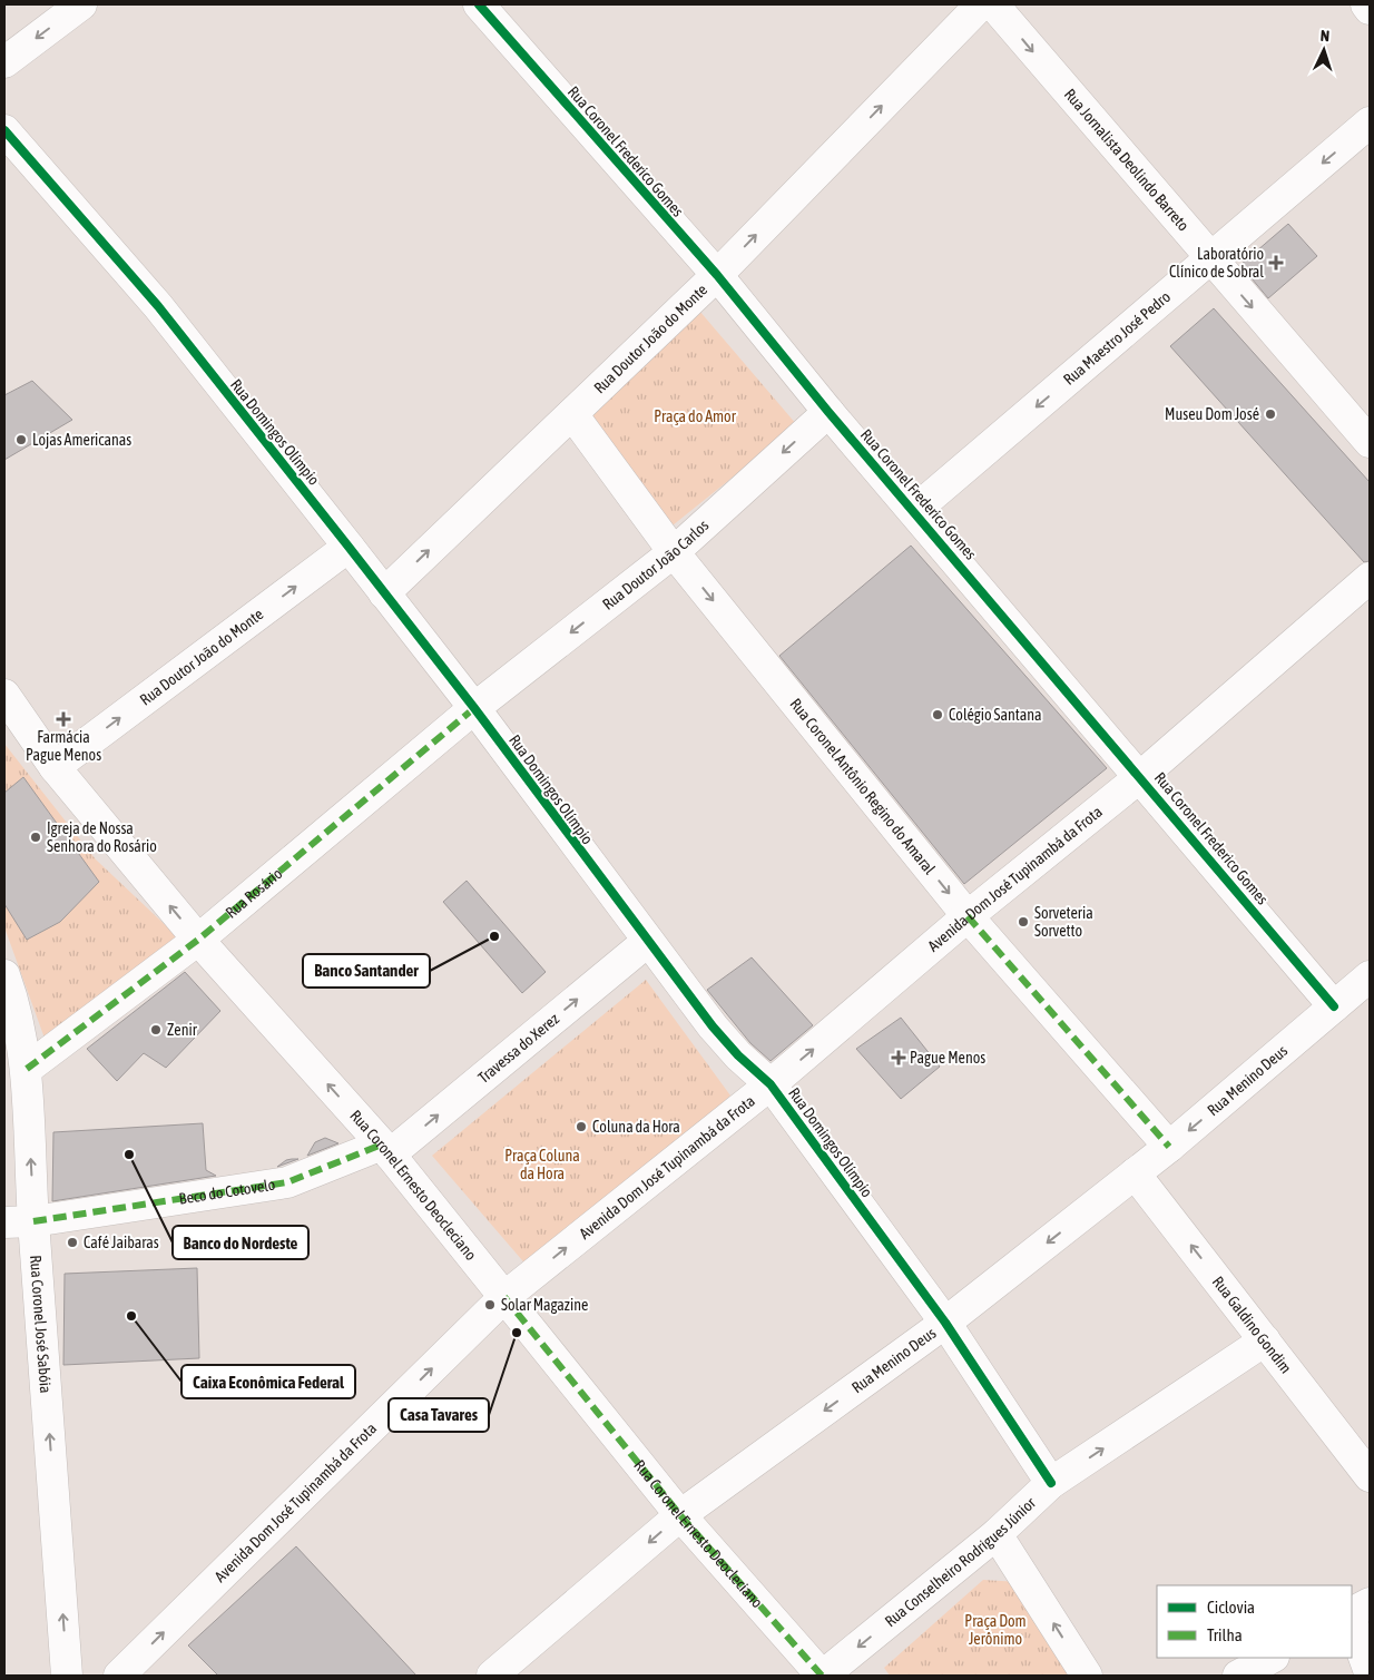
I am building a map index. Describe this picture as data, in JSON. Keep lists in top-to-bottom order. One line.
{"streets":{"street":["Rua Coronel Frederico Gomes","Rua Jornalista Deolindo Barreto","Rua Doutor João do Monte","Rua Maestro José Pedro","Rua Domingos Olímpio","Rua Doutor João Carlos","Rua Coronel Antônio Regino do Amaral","Avenida Dom José Tupinambá da Frota","Rua Rosário","Travessa do Xerez","Rua Menino Deus","Rua Coronel Ernesto Deocleciano","Beco do Cotovelo","Rua Galdino Gondim","Rua Coronel José Sabóia","Rua Conselheiro Rodrigues Júnior"]},"crossings":[["Rua Coronel Frederico Gomes","Rua Doutor João do Monte"],["Rua Coronel Frederico Gomes","Rua Maestro José Pedro"],["Rua Coronel Frederico Gomes","Rua Doutor João Carlos"],["Rua Coronel Frederico Gomes","Avenida Dom José Tupinambá da Frota"],["Rua Coronel Frederico Gomes","Rua Menino Deus"],["Rua Jornalista Deolindo Barreto","Rua Maestro José Pedro"],["Rua Doutor João do Monte","Rua Domingos Olímpio"],["Rua Doutor João do Monte","Rua Coronel Antônio Regino do Amaral"],["Rua Doutor João do Monte","Rua Coronel Ernesto Deocleciano"],["Rua Domingos Olímpio","Rua Doutor João Carlos"],["Rua Domingos Olímpio","Avenida Dom José Tupinambá da Frota"],["Rua Domingos Olímpio","Rua Rosário"],["Rua Domingos Olímpio","Travessa do Xerez"],["Rua Domingos Olímpio","Rua Menino Deus"],["Rua Domingos Olímpio","Rua Conselheiro Rodrigues Júnior"],["Rua Doutor João Carlos","Rua Coronel Antônio Regino do Amaral"],["Rua Doutor João Carlos","Rua Rosário"],["Rua Coronel Antônio Regino do Amaral","Avenida Dom José Tupinambá da Frota"],["Rua Coronel Antônio Regino do Amaral","Rua Menino Deus"],["Avenida Dom José Tupinambá da Frota","Rua Coronel Ernesto Deocleciano"],["Rua Rosário","Rua Coronel Ernesto Deocleciano"],["Rua Rosário","Rua Coronel José Sabóia"],["Travessa do Xerez","Rua Coronel Ernesto Deocleciano"],["Travessa do Xerez","Beco do Cotovelo"],["Rua Menino Deus","Rua Coronel Ernesto Deocleciano"],["Rua Menino Deus","Rua Galdino Gondim"],["Rua Coronel Ernesto Deocleciano","Beco do Cotovelo"],["Rua Coronel Ernesto Deocleciano","Rua Conselheiro Rodrigues Júnior"],["Beco do Cotovelo","Rua Coronel José Sabóia"],["Rua Galdino Gondim","Rua Conselheiro Rodrigues Júnior"]],"one_way":["Rua Jornalista Deolindo Barreto","Rua Doutor João do Monte","Rua Maestro José Pedro","Rua Doutor João Carlos","Rua Coronel Antônio Regino do Amaral","Avenida Dom José Tupinambá da Frota","Travessa do Xerez","Rua Menino Deus","Rua Coronel Ernesto Deocleciano","Rua Galdino Gondim","Rua Coronel José Sabóia"],"parks":["Praça do Amor","Praça Coluna da Hora","Praça Dom Jerônimo"],"places":{"health":["Laboratório Clínico de Sobral","Farmácia Pague Menos","Pague Menos"],"other":["Museu Dom José","Lojas Americanas","Colégio Santana","Igreja de Nossa Senhora do Rosário","Sorveteria Sorvetto","Banco Santander","Zenir","Coluna da Hora","Banco do Nordeste","Café Jaibaras","Solar Magazine","Caixa Econômica Federal","Casa Tavares"]},"legend":["Ciclovia","Trilha"],"north":"top"}
